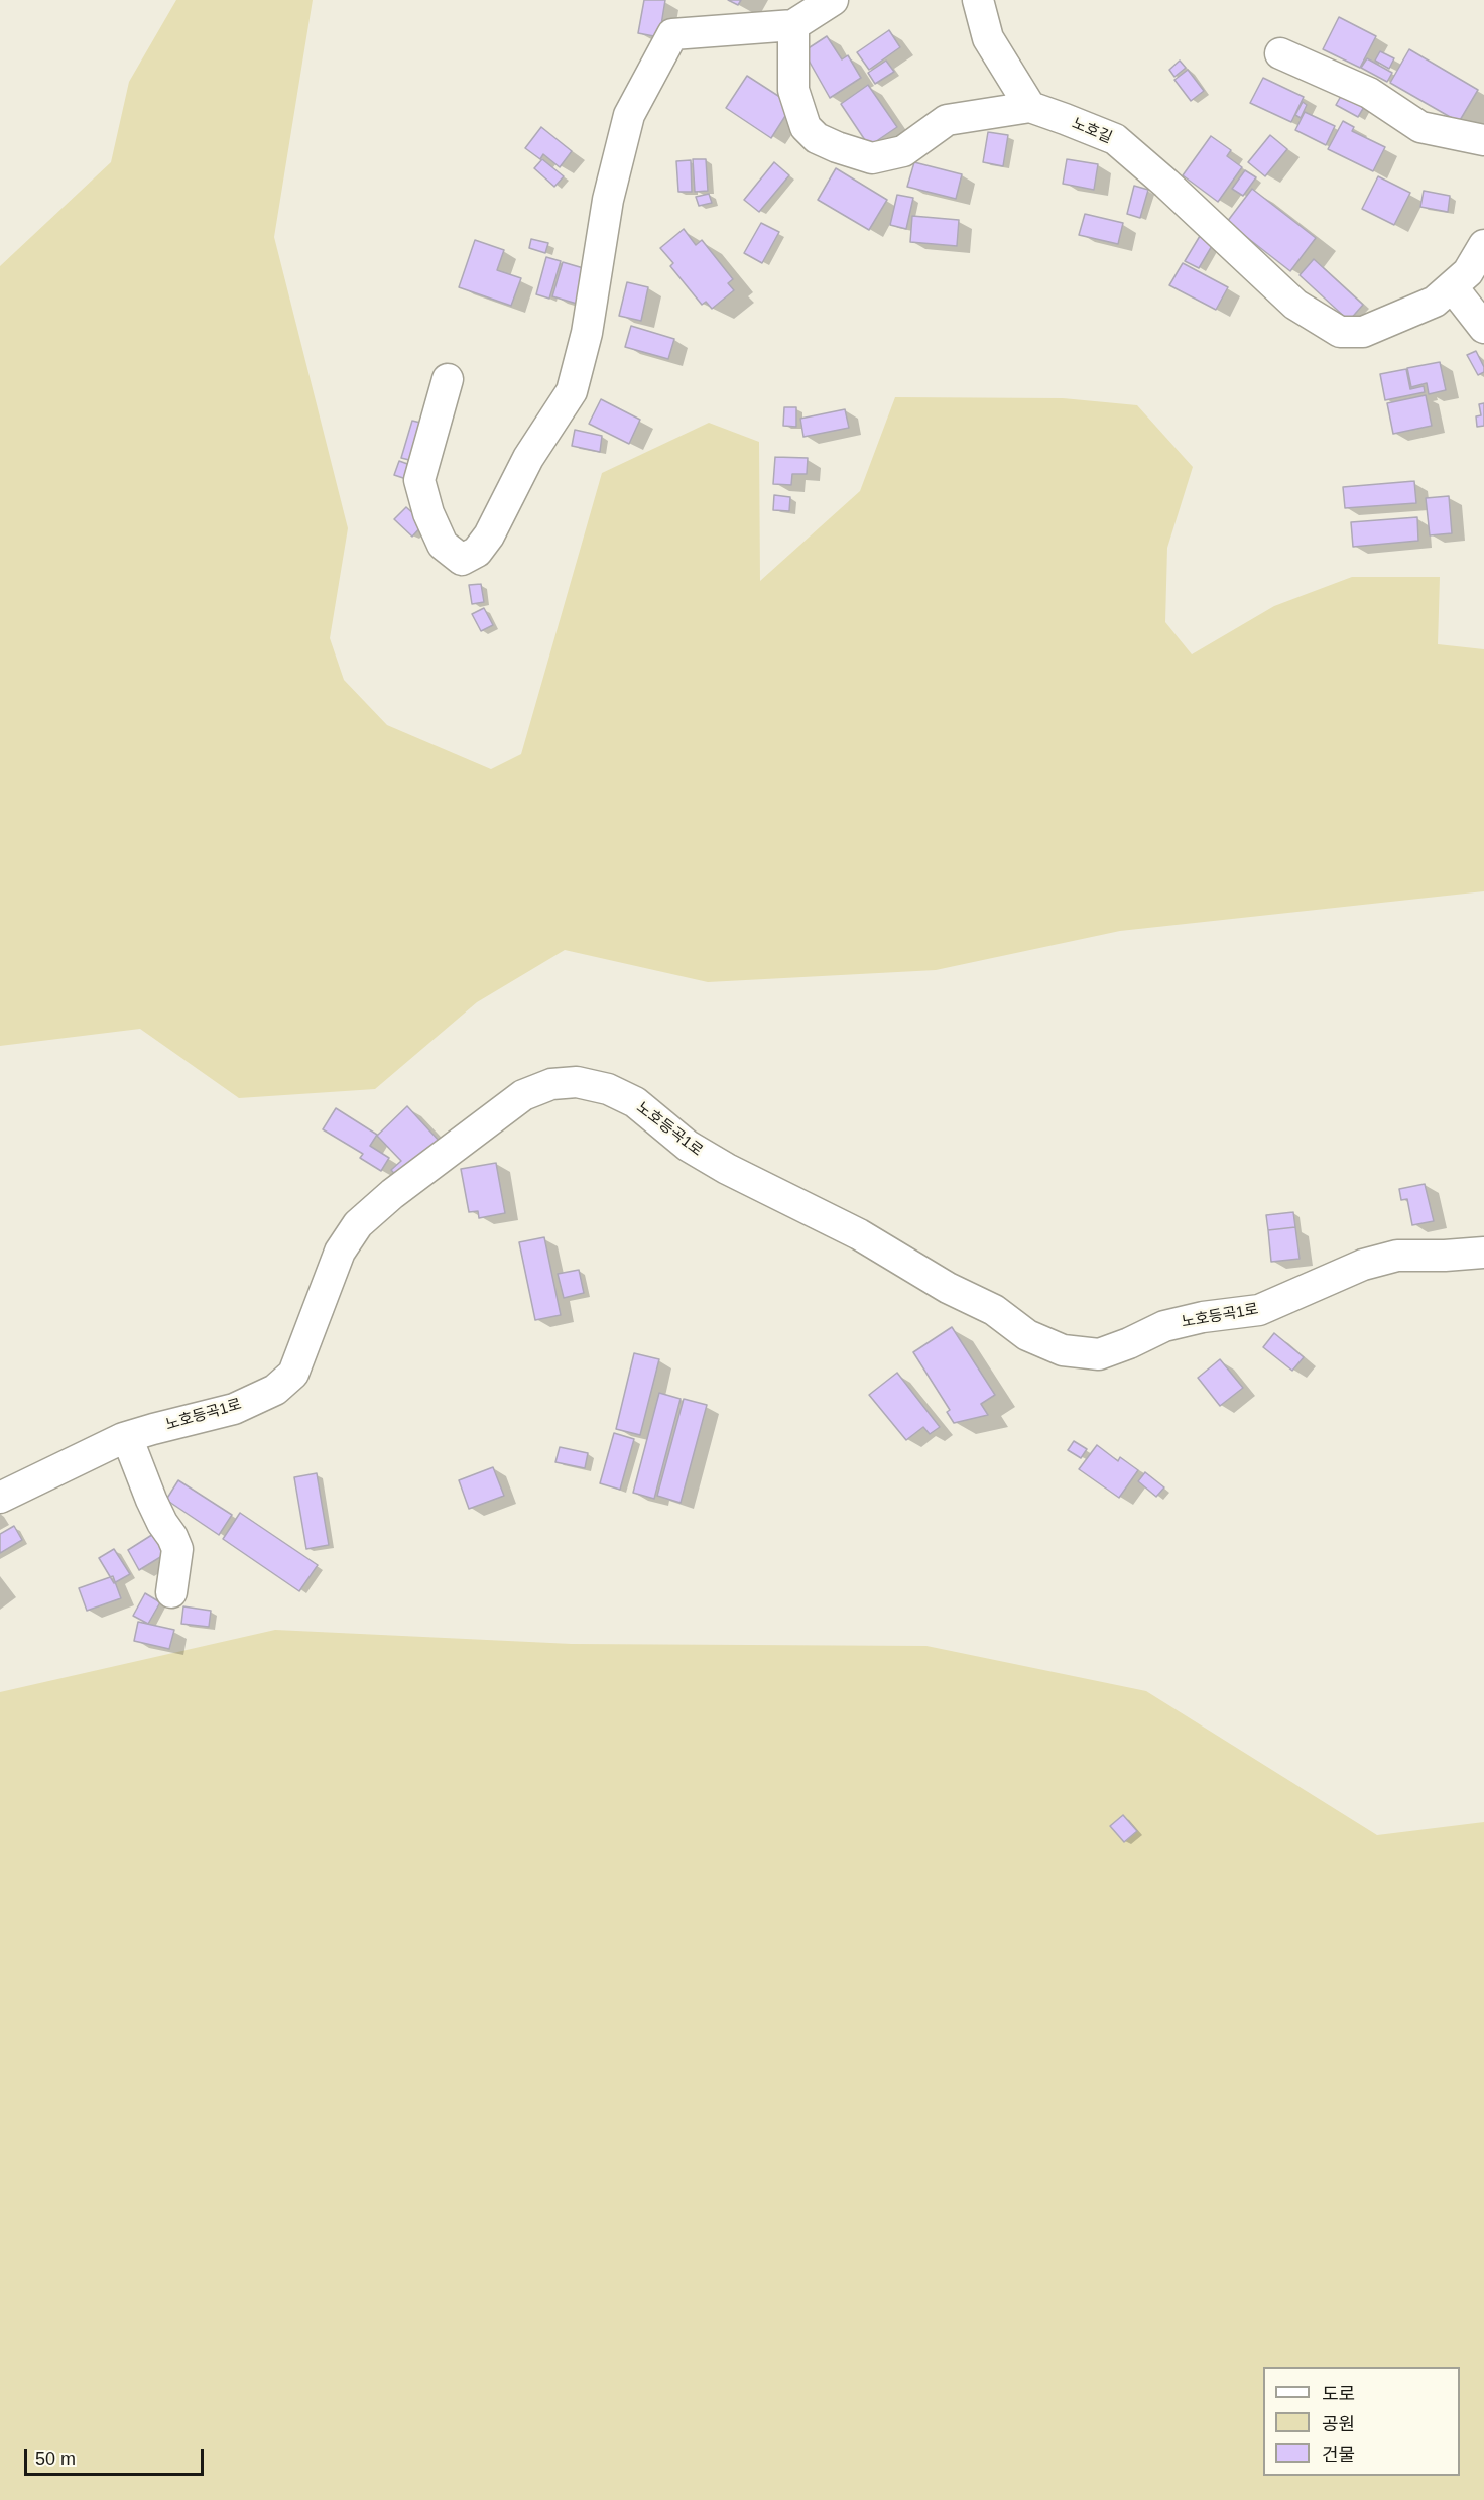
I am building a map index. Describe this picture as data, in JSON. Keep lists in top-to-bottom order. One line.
{"streets":{"street":["노호길","노호등곡1로"]},"legend":["도로","공원","건물"],"scale_bar":"50 m"}
